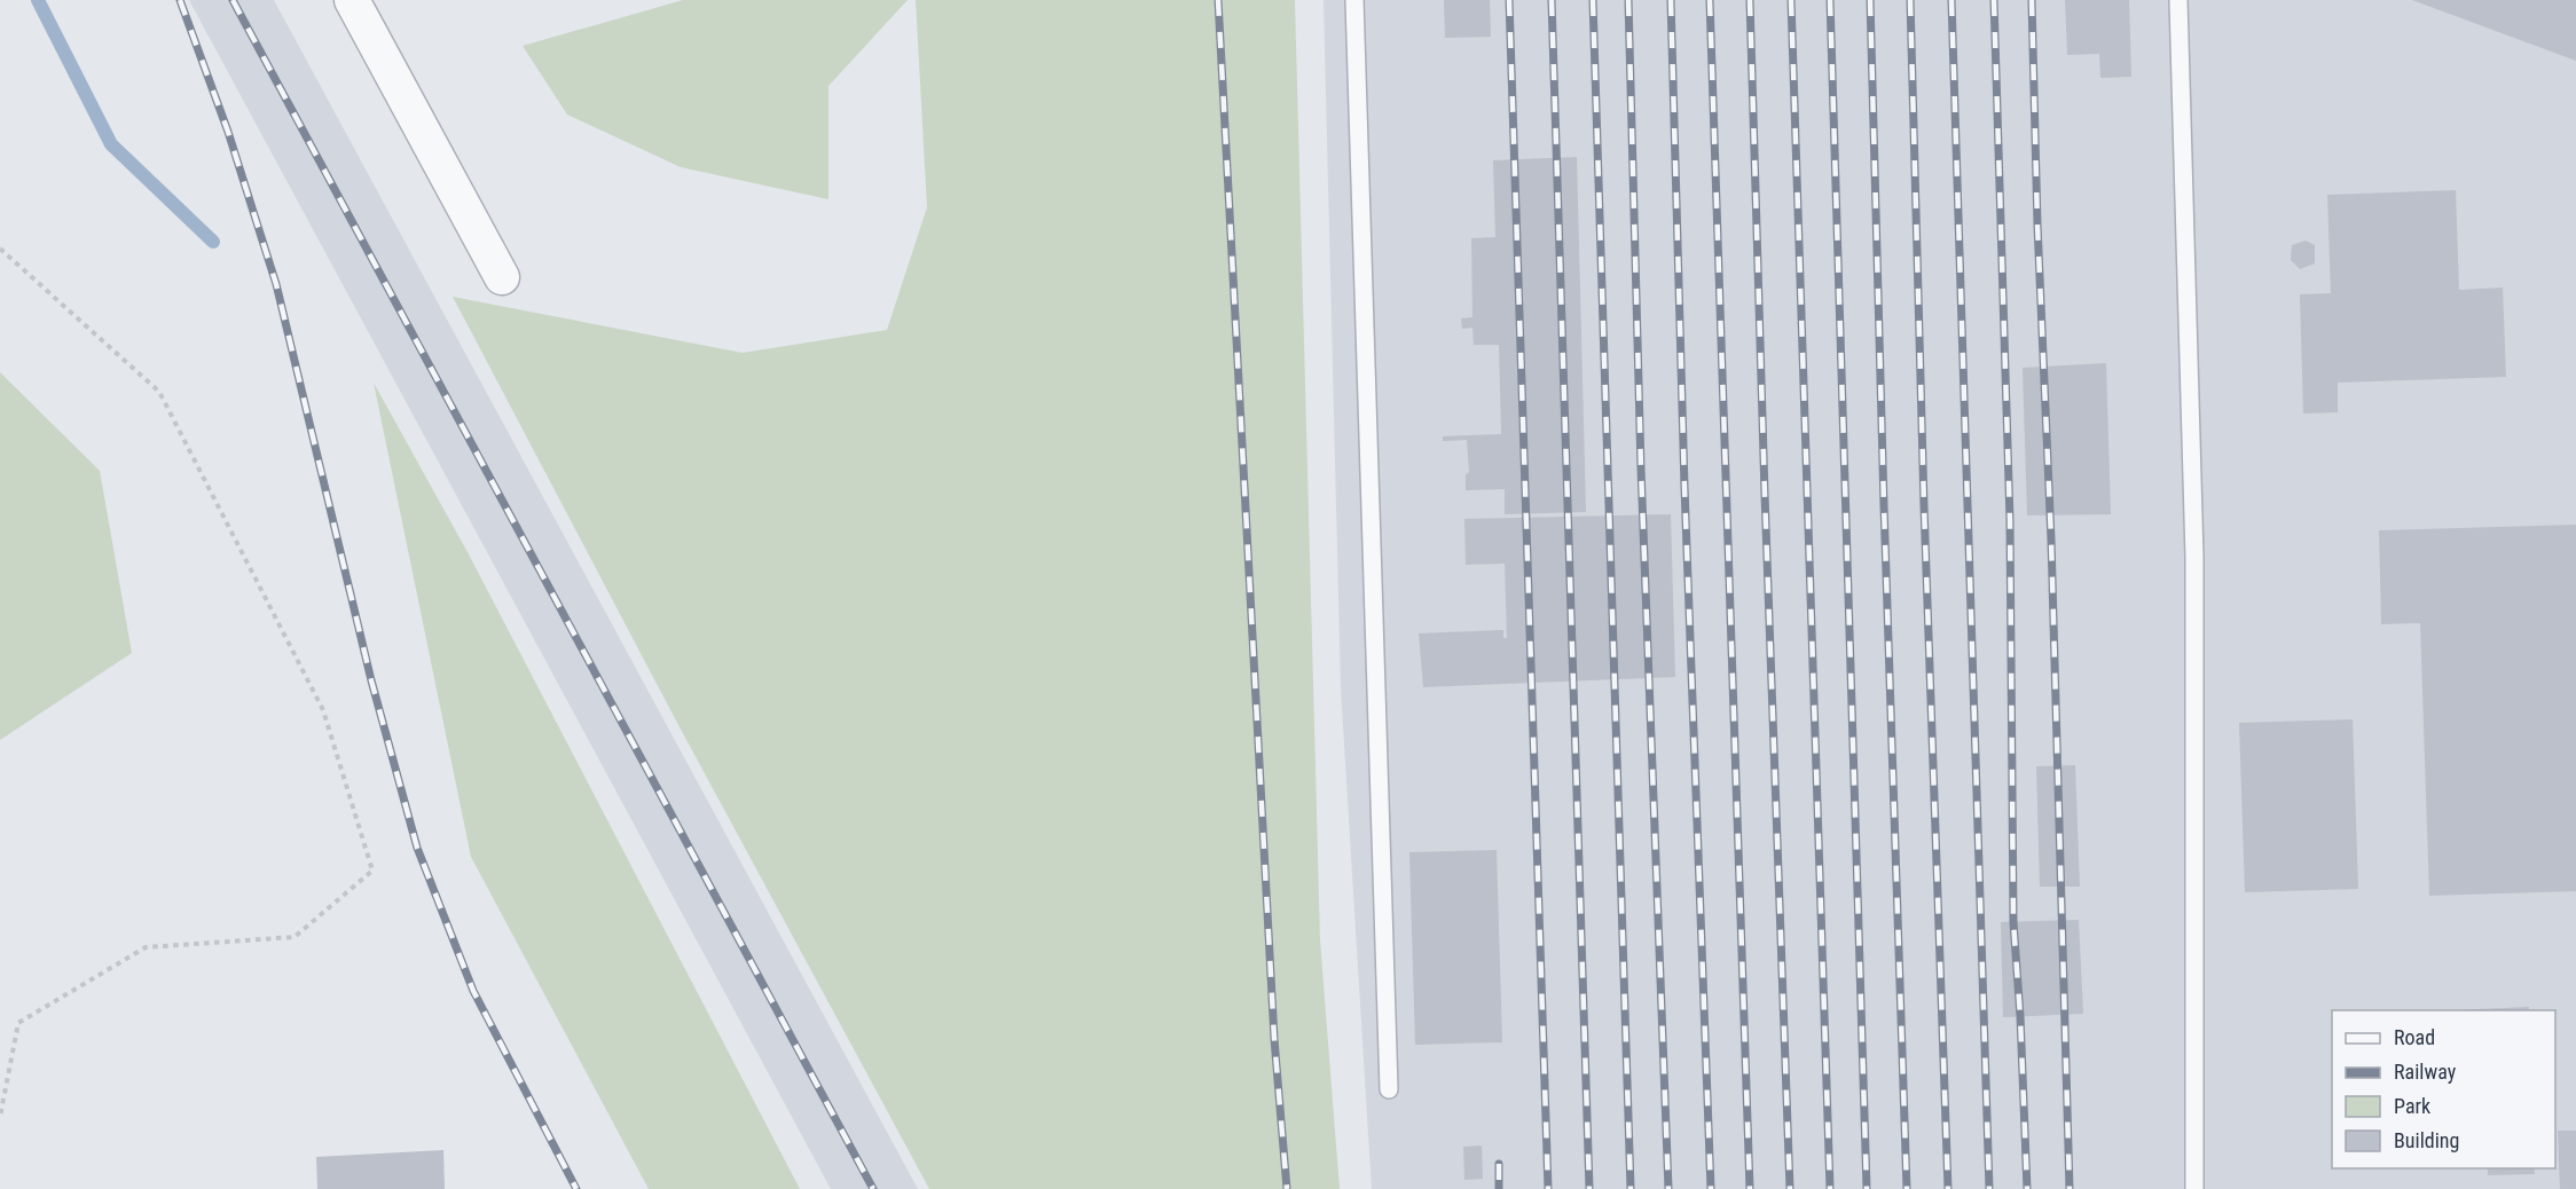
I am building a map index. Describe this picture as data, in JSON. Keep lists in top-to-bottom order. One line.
{"legend":["Road","Railway","Park","Building"]}
